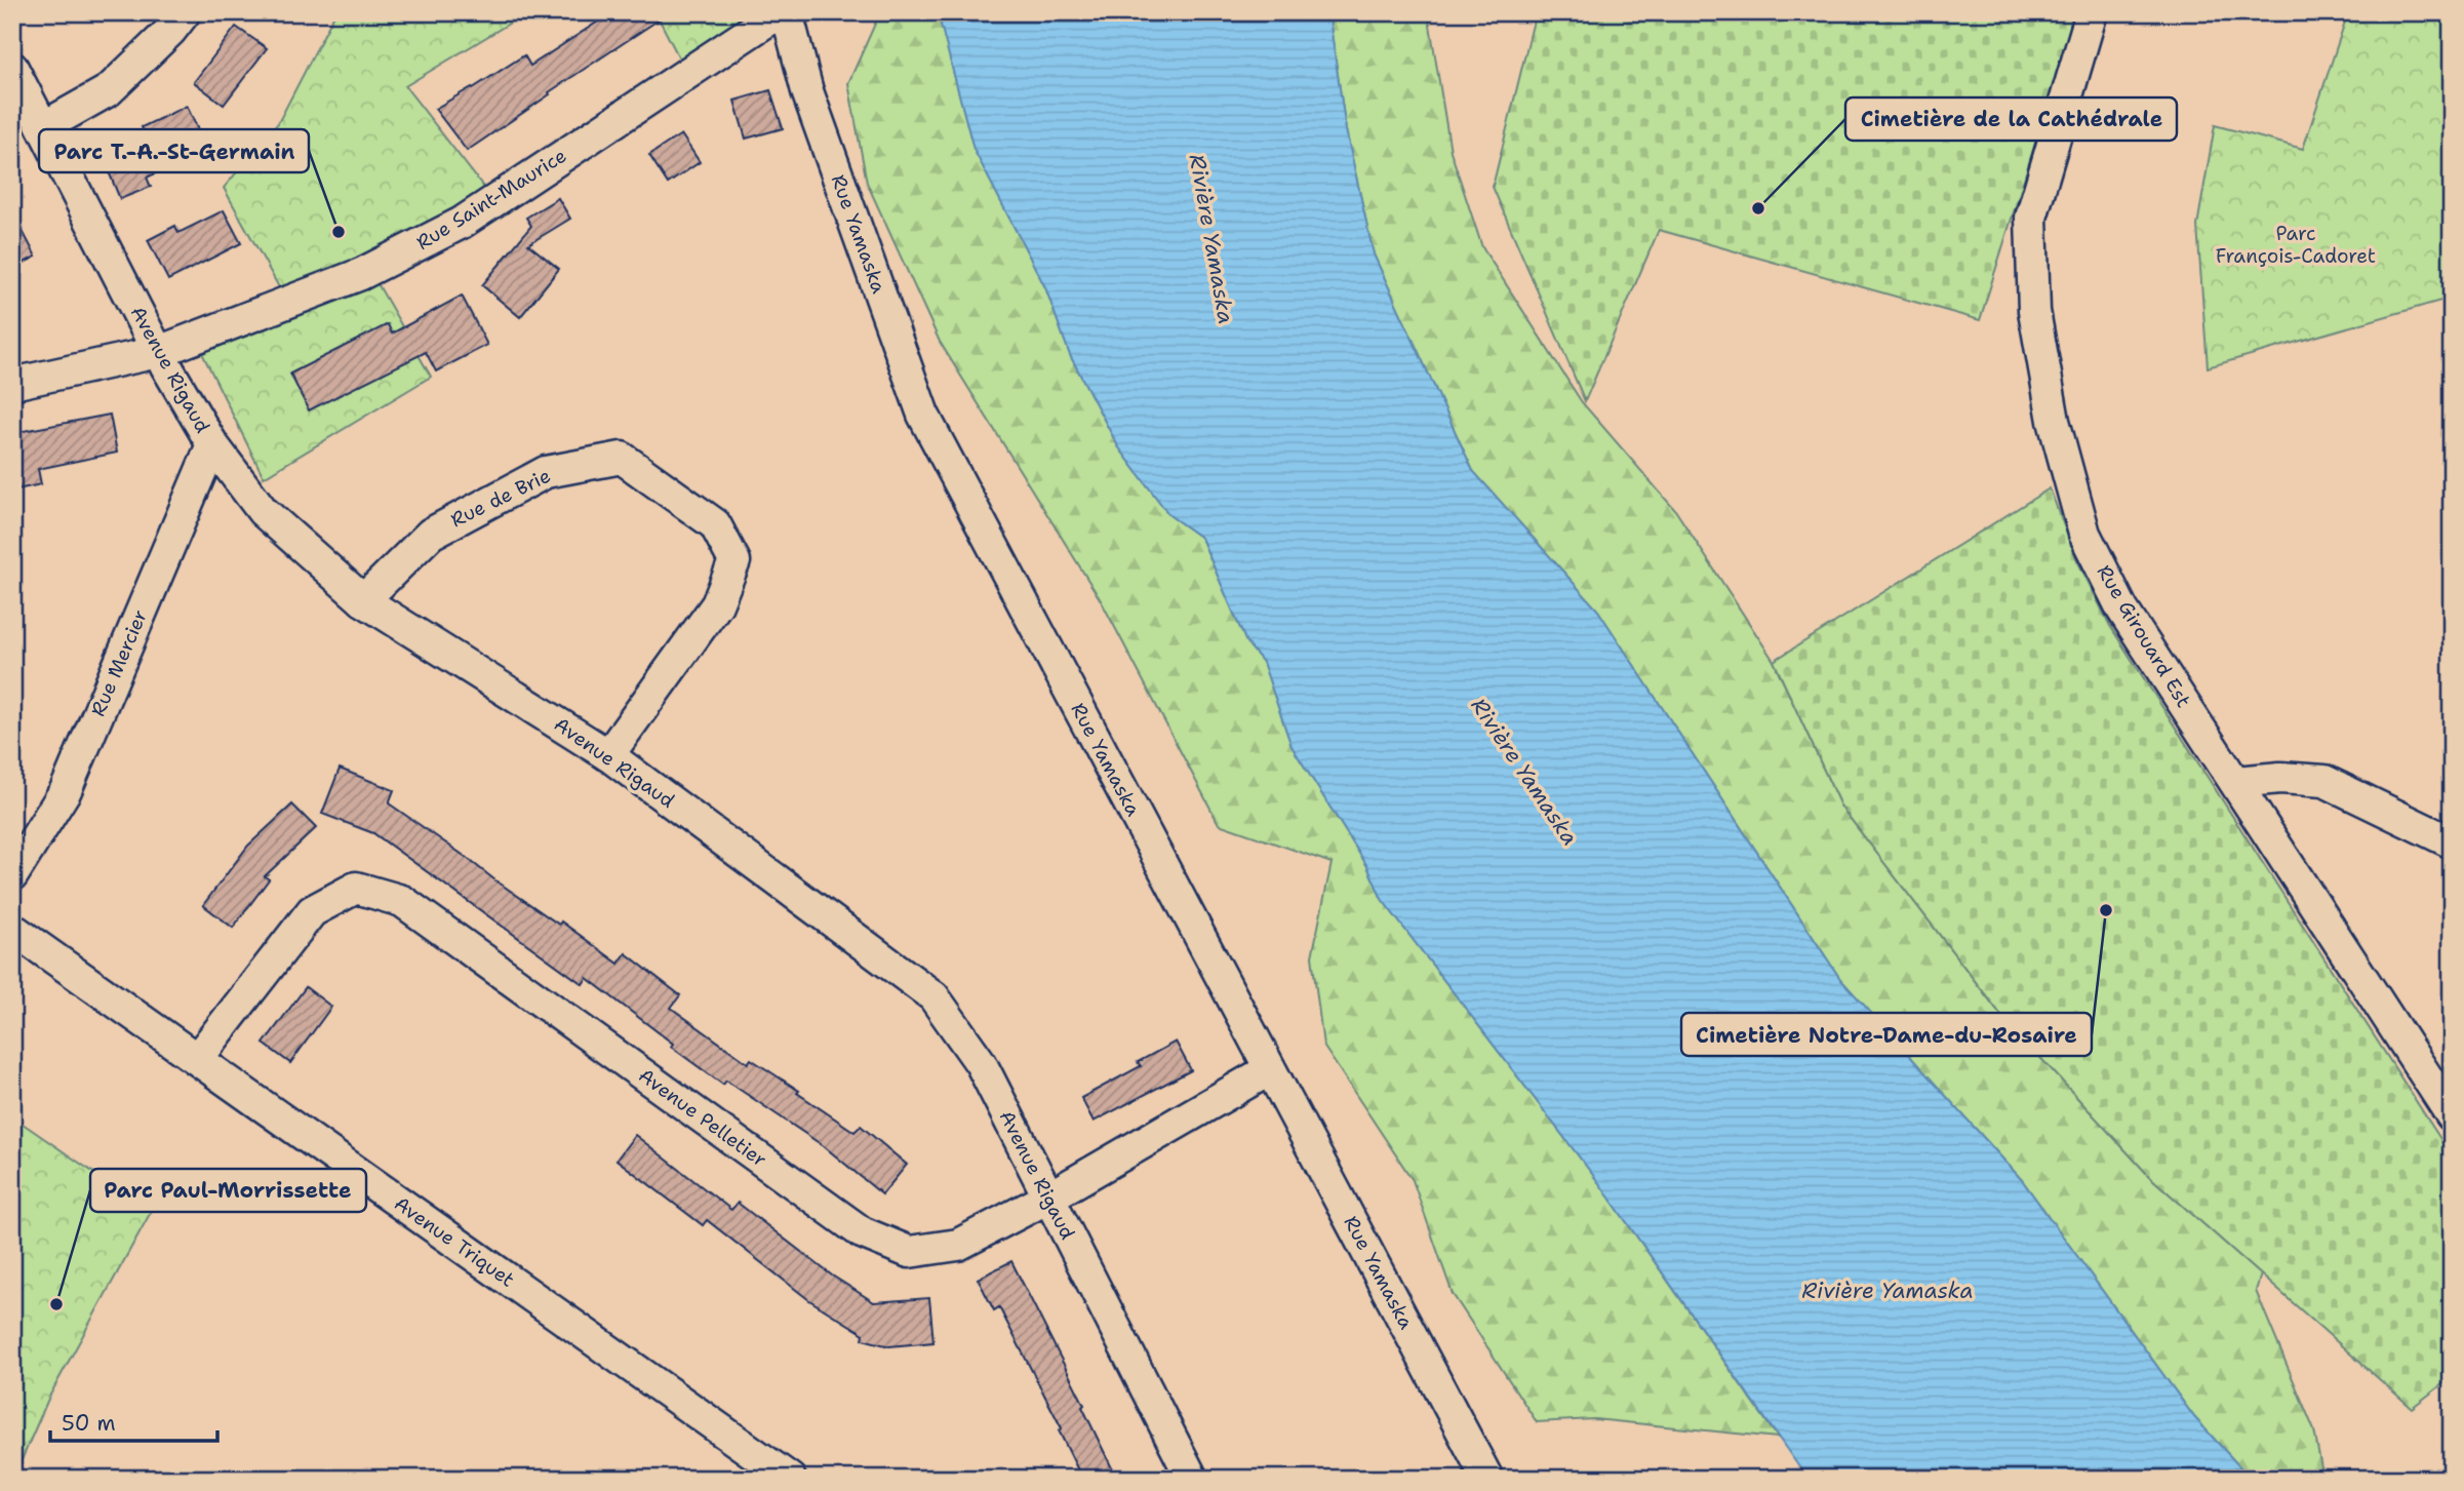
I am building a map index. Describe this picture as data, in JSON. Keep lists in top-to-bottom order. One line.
{"streets":{"street":["Rue Saint-Maurice","Rue Yamaska","Avenue Rigaud","Rue de Brie","Rue Girouard Est","Rue Mercier","Avenue Pelletier","Avenue Triquet"]},"crossings":[["Rue Saint-Maurice","Avenue Rigaud"],["Rue Yamaska","Avenue Pelletier"],["Avenue Rigaud","Rue de Brie"],["Avenue Rigaud","Rue Mercier"],["Avenue Rigaud","Avenue Pelletier"],["Avenue Pelletier","Avenue Triquet"]],"water":["Rivière Yamaska"],"parks":["Parc François-Cadoret"],"places":["Cimetière de la Cathédrale","Parc T.-A.-St-Germain","Cimetière Notre-Dame-du-Rosaire","Parc Paul-Morrissette"],"scale_bar":"50 m"}
